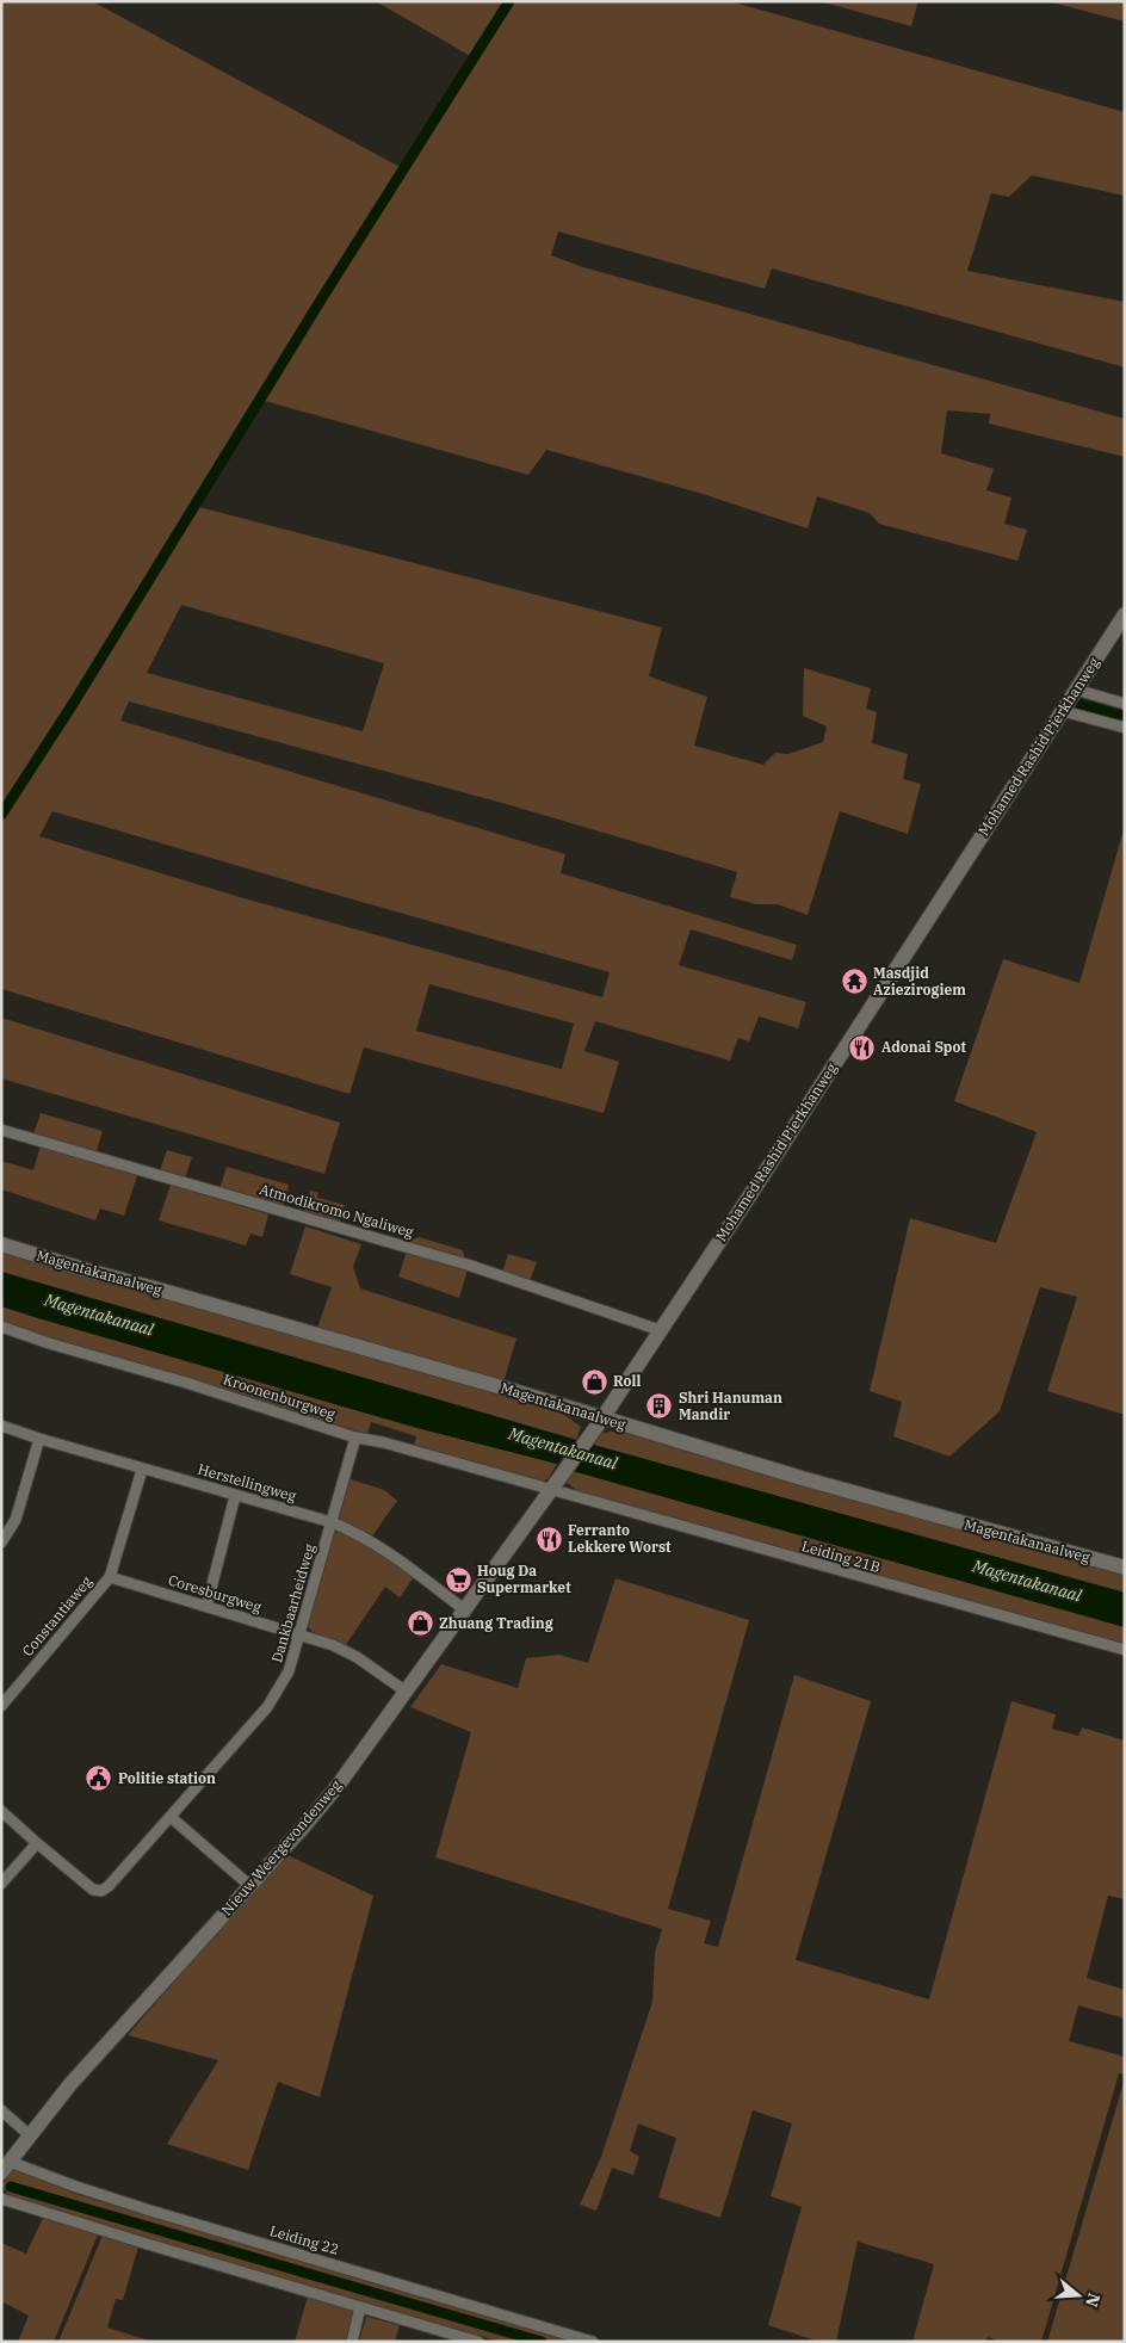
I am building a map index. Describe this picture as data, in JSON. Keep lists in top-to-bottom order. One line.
{"streets":{"street":["Mohamed Rashid Pierkhanweg","Atmodikromo Ngaliweg","Magentakanaalweg","Kroonenburgweg","Herstellingweg","Leiding 21B","Coresburgweg","Dankbaarheidweg","Constantiaweg","Nieuw Weergevondenweg","Leiding 22"]},"crossings":[["Mohamed Rashid Pierkhanweg","Atmodikromo Ngaliweg"],["Mohamed Rashid Pierkhanweg","Magentakanaalweg"],["Mohamed Rashid Pierkhanweg","Nieuw Weergevondenweg"],["Magentakanaalweg","Nieuw Weergevondenweg"],["Kroonenburgweg","Leiding 21B"],["Kroonenburgweg","Dankbaarheidweg"],["Kroonenburgweg","Nieuw Weergevondenweg"],["Herstellingweg","Dankbaarheidweg"],["Herstellingweg","Constantiaweg"],["Herstellingweg","Nieuw Weergevondenweg"],["Leiding 21B","Nieuw Weergevondenweg"],["Coresburgweg","Dankbaarheidweg"],["Coresburgweg","Constantiaweg"],["Coresburgweg","Nieuw Weergevondenweg"],["Nieuw Weergevondenweg","Leiding 22"]],"water":["Magentakanaal"],"places":{"temple":["Masdjid Aziezirogiem"],"restaurant":["Adonai Spot","Ferranto Lekkere Worst"],"shop":["Roll","Zhuang Trading"],"building":["Shri Hanuman Mandir"],"supermarket":["Houg Da Supermarket"],"public building":["Politie station"]},"north":"right"}
